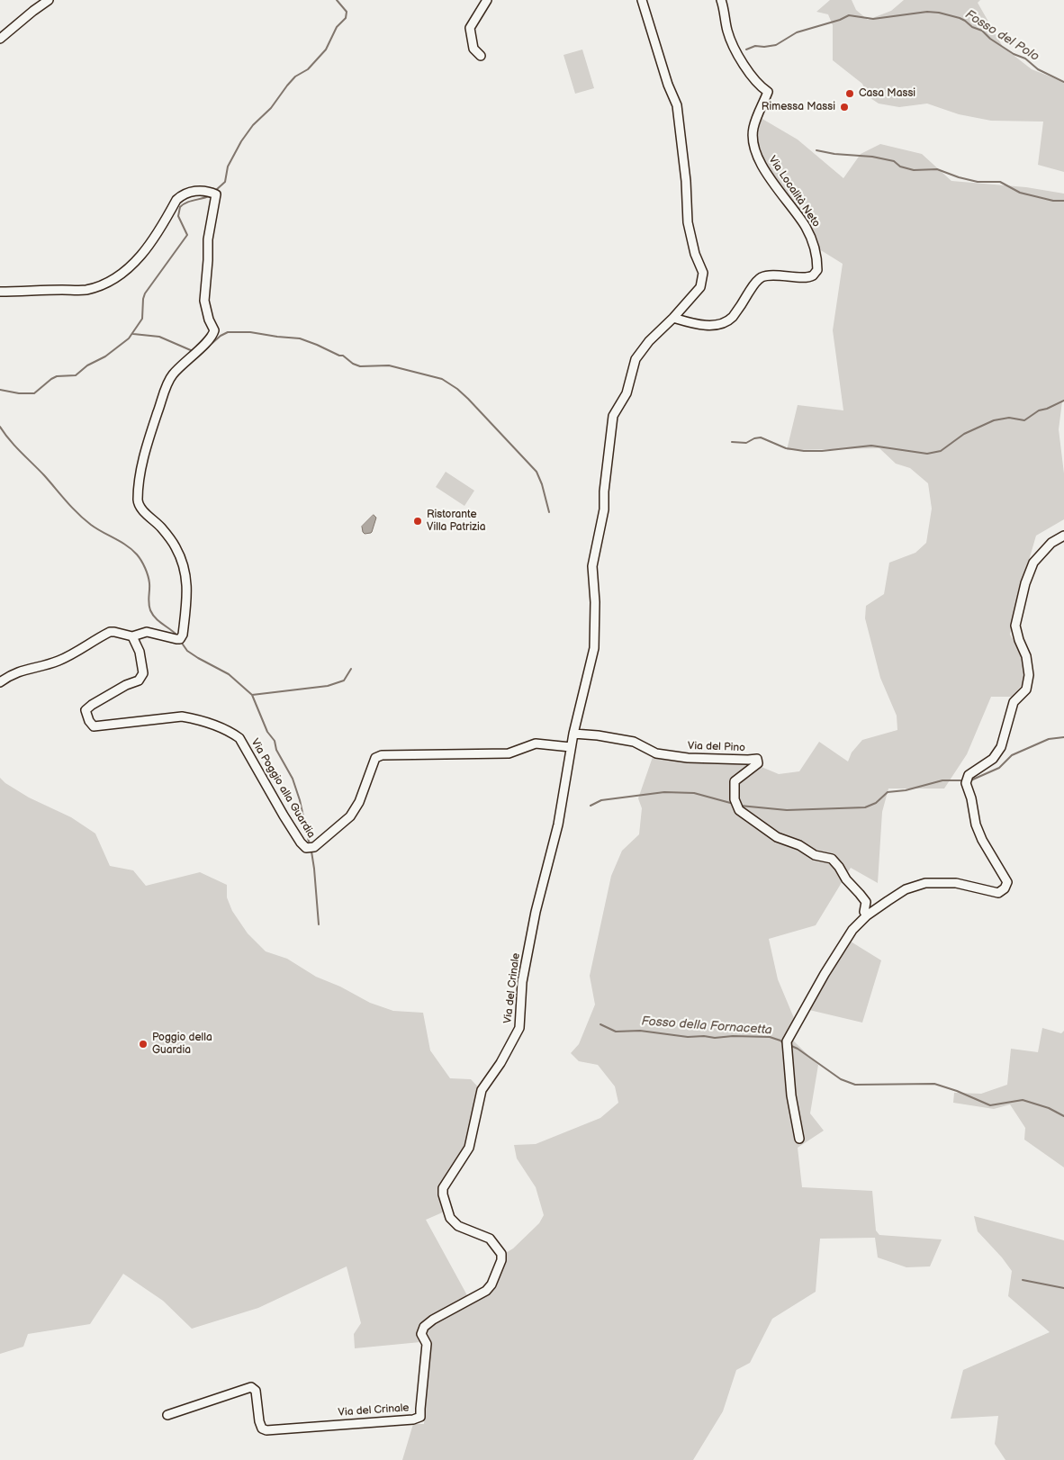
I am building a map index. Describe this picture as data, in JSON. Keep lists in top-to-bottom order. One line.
{"streets":{"street":["Via Località Neto","Via del Pino","Via Poggio alla Guardia","Via del Crinale"]},"crossings":[["Via Località Neto","Via del Crinale"],["Via del Pino","Via del Crinale"],["Via Poggio alla Guardia","Via del Crinale"]],"water":["Fosso del Polo","Fosso della Fornacetta"],"places":["Casa Massi","Rimessa Massi","Ristorante Villa Patrizia","Poggio della Guardia"]}
